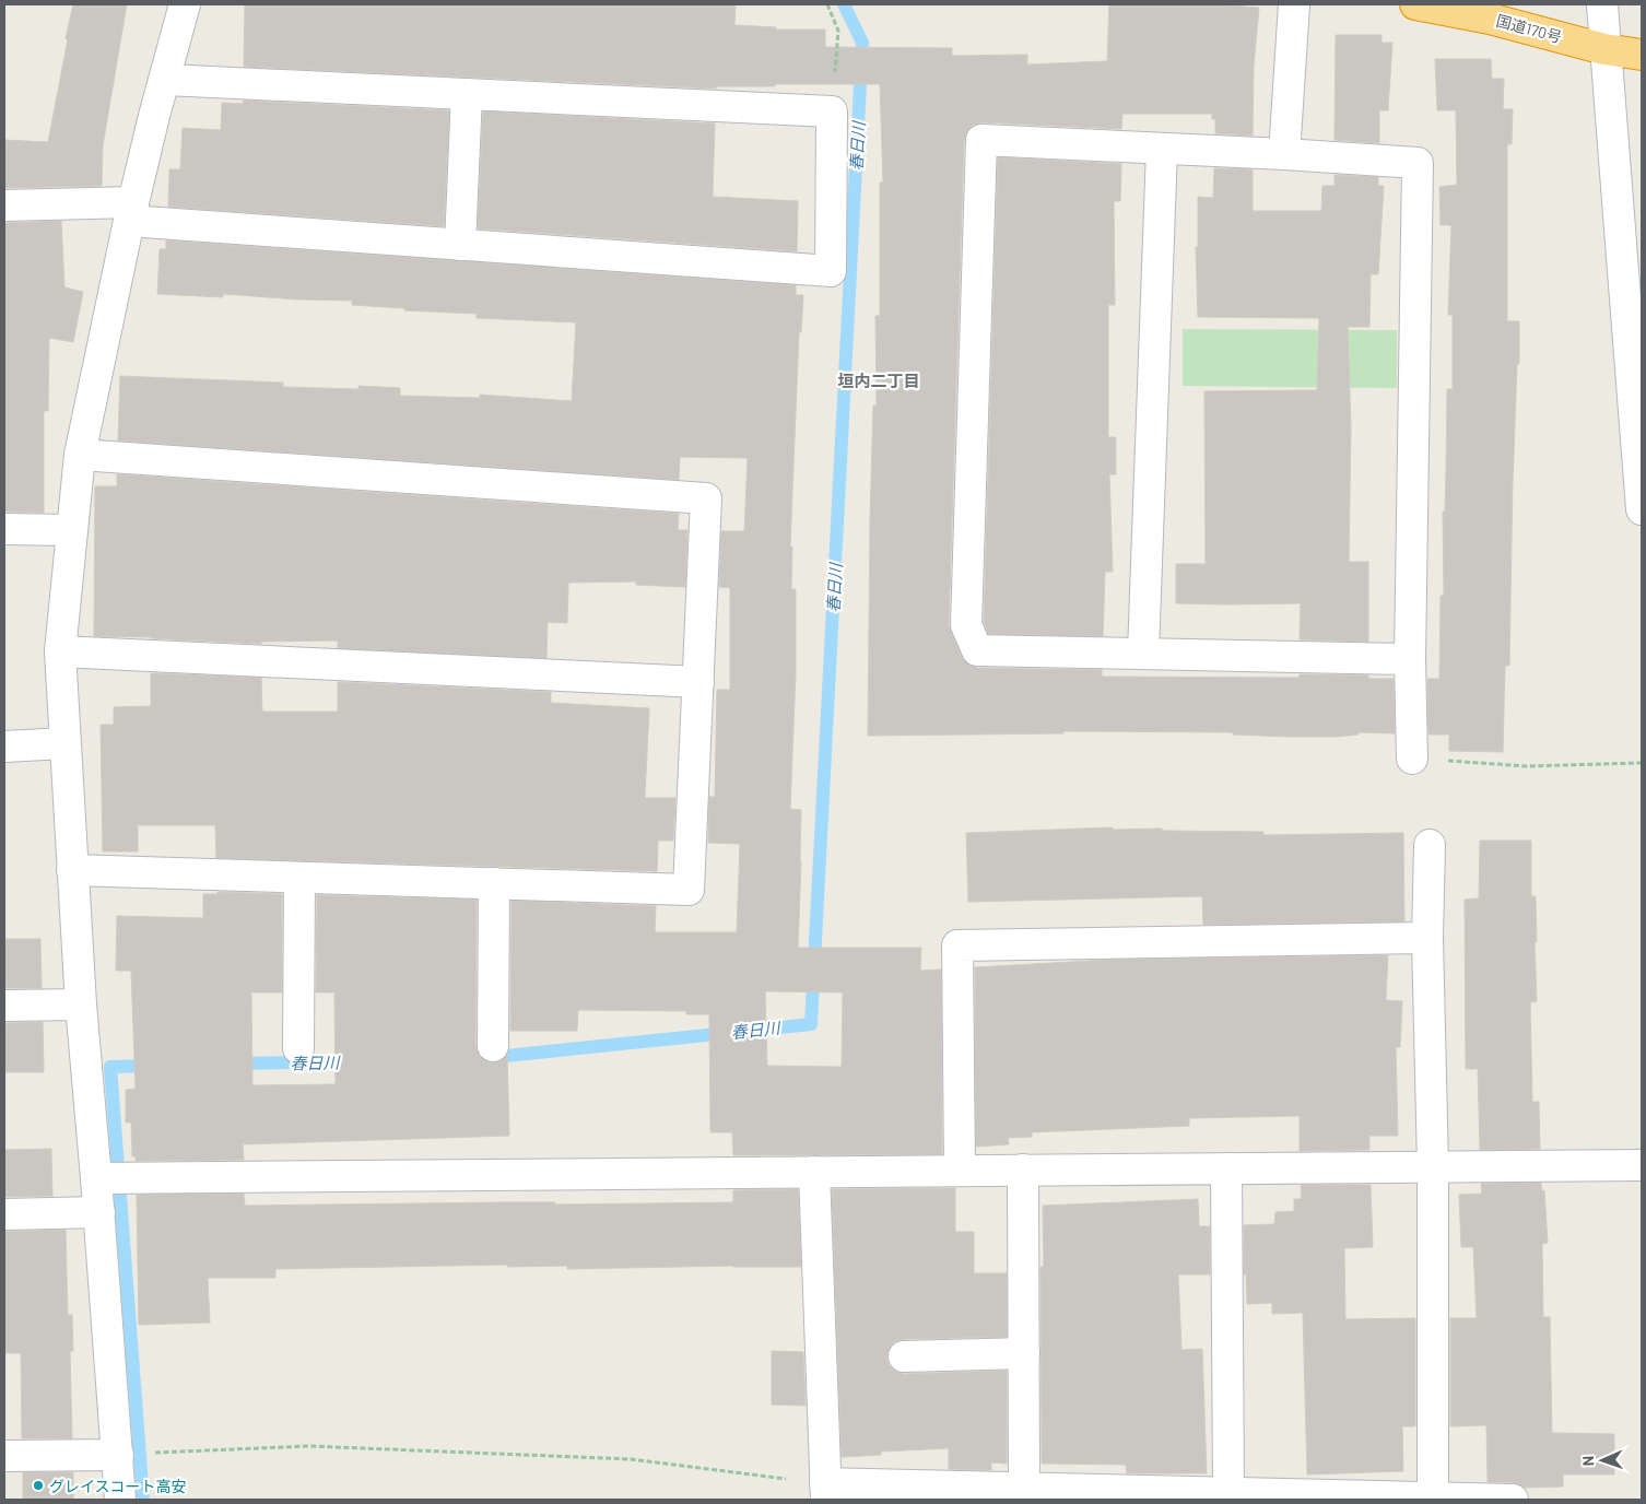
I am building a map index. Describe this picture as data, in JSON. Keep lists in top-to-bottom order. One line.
{"streets":{"highway":["国道170号"]},"districts":["垣内二丁目"],"water":["春日川"],"places":["グレイスコート高安"],"north":"left"}
